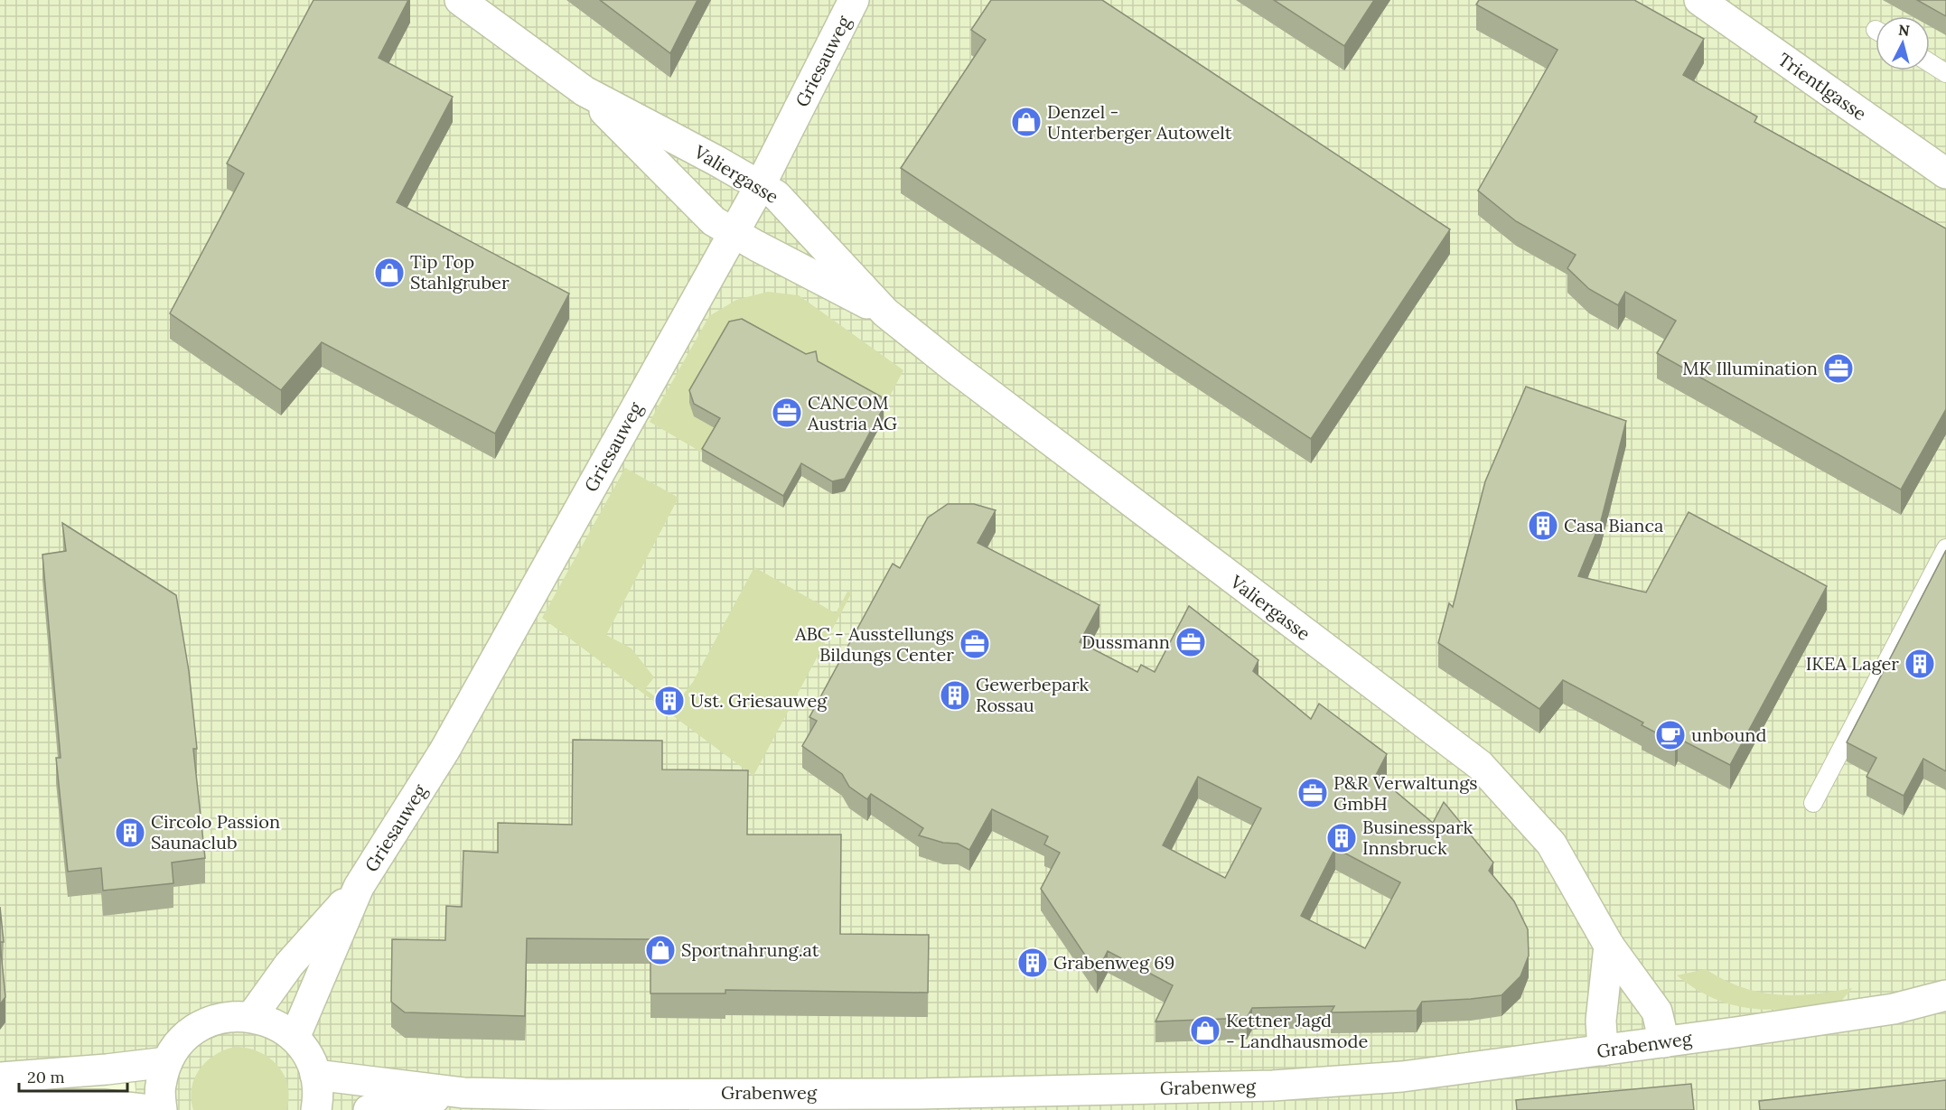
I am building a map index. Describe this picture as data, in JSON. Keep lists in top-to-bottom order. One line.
{"streets":{"street":["Griesauweg","Trientlgasse","Valiergasse","Grabenweg"]},"crossings":[["Griesauweg","Valiergasse"],["Valiergasse","Grabenweg"]],"places":{"shop":["Denzel - Unterberger Autowelt","Tip Top Stahlgruber","Sportnahrung.at","Kettner Jagd - Landhausmode"],"office":["MK Illumination","CANCOM Austria AG","Dussmann","ABC - Ausstellungs Bildungs Center","P&R Verwaltungs GmbH"],"building":["Casa Bianca","IKEA Lager","Gewerbepark Rossau","Ust. Griesauweg","Circolo Passion Saunaclub","Businesspark Innsbruck","Grabenweg 69"],"cafe":["unbound"]},"scale_bar":"20 m","north":"top"}
